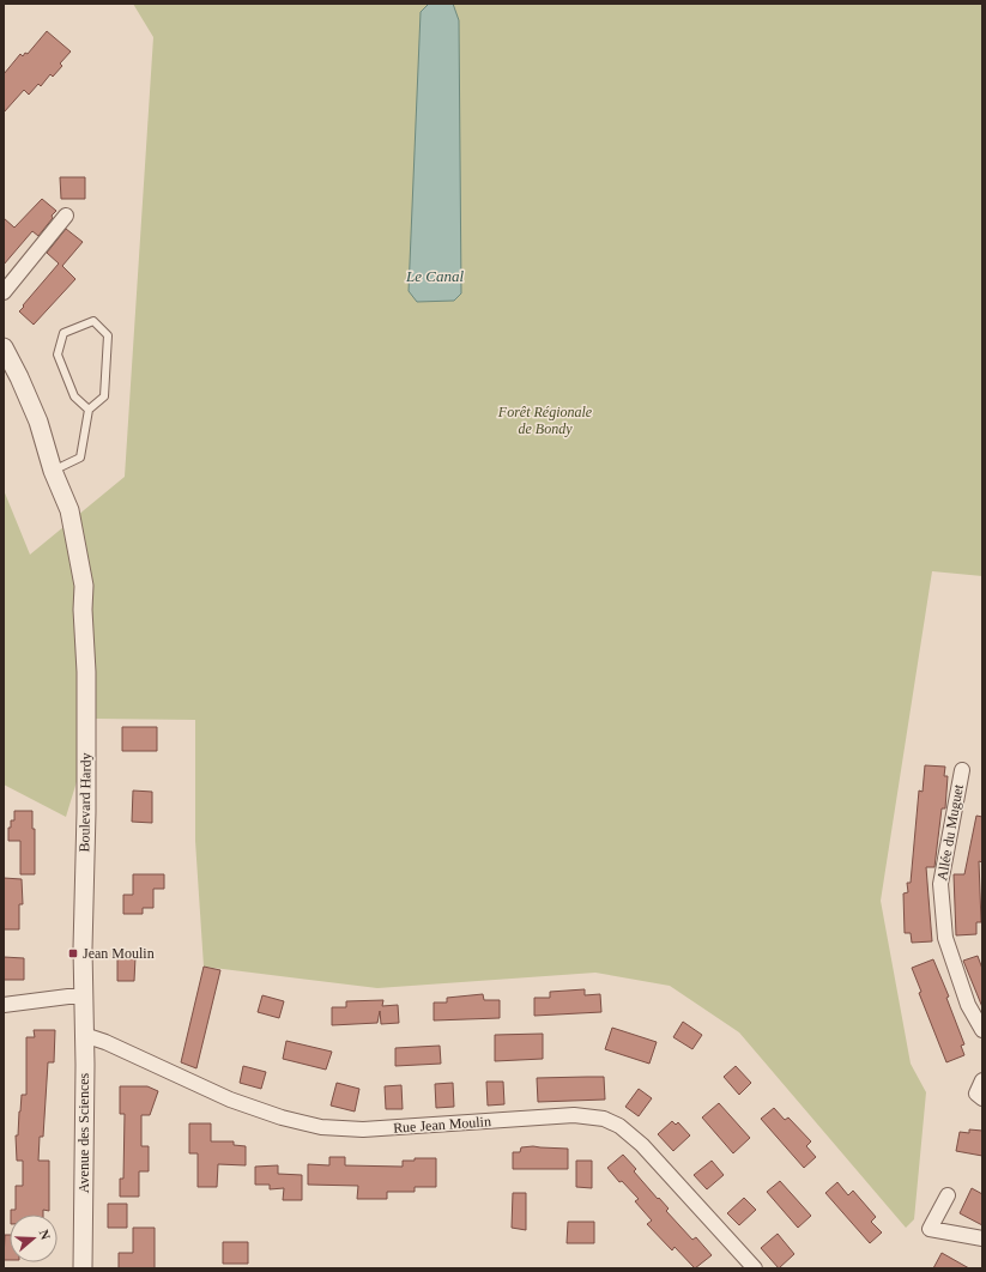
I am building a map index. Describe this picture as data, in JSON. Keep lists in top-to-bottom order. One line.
{"streets":{"street":["Boulevard Hardy","Allée du Muguet","Rue Jean Moulin","Avenue des Sciences"]},"crossings":[["Boulevard Hardy","Avenue des Sciences"],["Rue Jean Moulin","Avenue des Sciences"]],"water":["Le Canal"],"parks":["Forêt Régionale de Bondy"],"places":{"transit":["Jean Moulin"]},"north":"right"}
